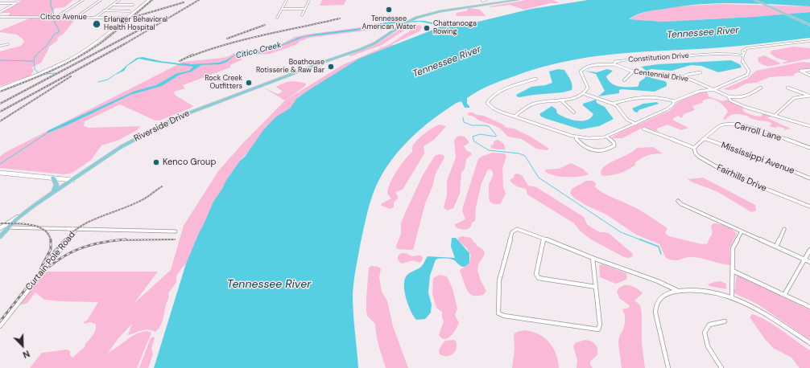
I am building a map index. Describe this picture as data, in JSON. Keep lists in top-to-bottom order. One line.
{"streets":{"main road":["Riverside Drive"],"street":["Citico Avenue","Constitution Drive","Centennial Drive","Carroll Lane","Mississippi Avenue","Fairhills Drive","Curtain Pole Road"]},"crossings":[["Constitution Drive","Centennial Drive"],["Carroll Lane","Mississippi Avenue"],["Carroll Lane","Fairhills Drive"]],"water":["Tennessee River","Citico Creek"],"places":["Tennessee American Water","Erlanger Behavioral Health Hospital","Chattanooga Rowing","Boathouse Rotisserie & Raw Bar","Rock Creek Outfitters","Kenco Group"],"north":"bottom right"}
